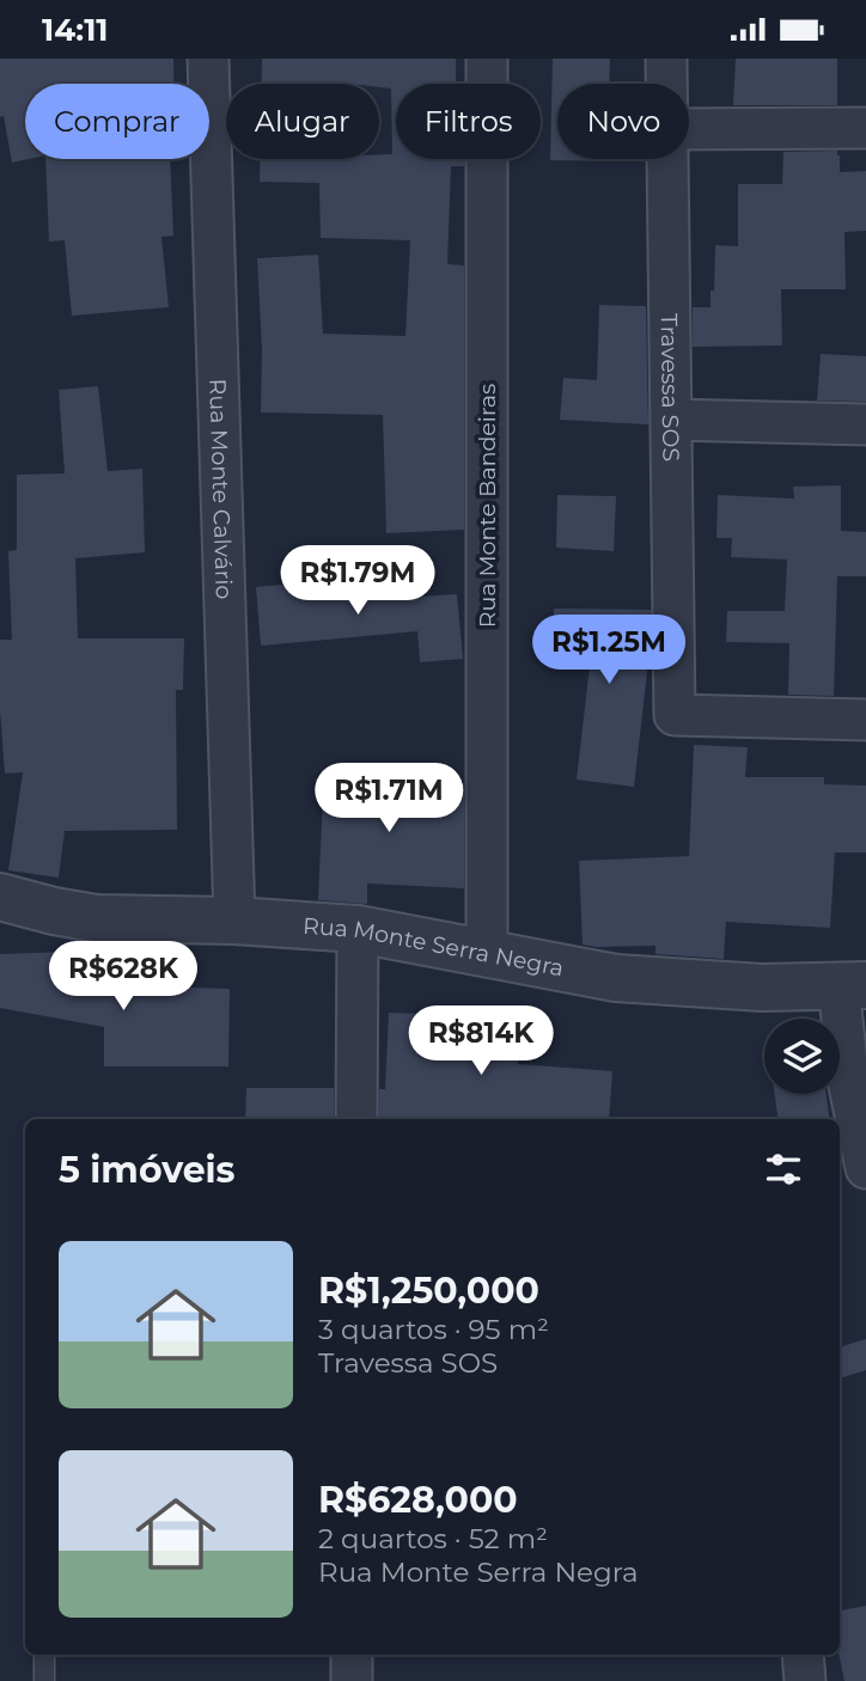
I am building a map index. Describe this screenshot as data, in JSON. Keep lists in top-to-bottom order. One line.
{"streets":{"street":["Travessa SOS","Rua Monte Calvário","Rua Monte Bandeiras","Rua Monte Serra Negra"]},"crossings":[["Rua Monte Calvário","Rua Monte Serra Negra"],["Rua Monte Bandeiras","Rua Monte Serra Negra"]],"page":{"status":"14:11","chip":["Comprar","Alugar","Filtros","Novo"],"price":["R$1.79M","R$1.25M","R$1.71M","R$628K","R$814K"],"heading":"5 imóveis","list":[{"name":"R$1,250,000","note":"3 quartos · 95 m² · Travessa SOS"},{"name":"R$628,000","note":"2 quartos · 52 m² · Rua Monte Serra Negra"}]}}
